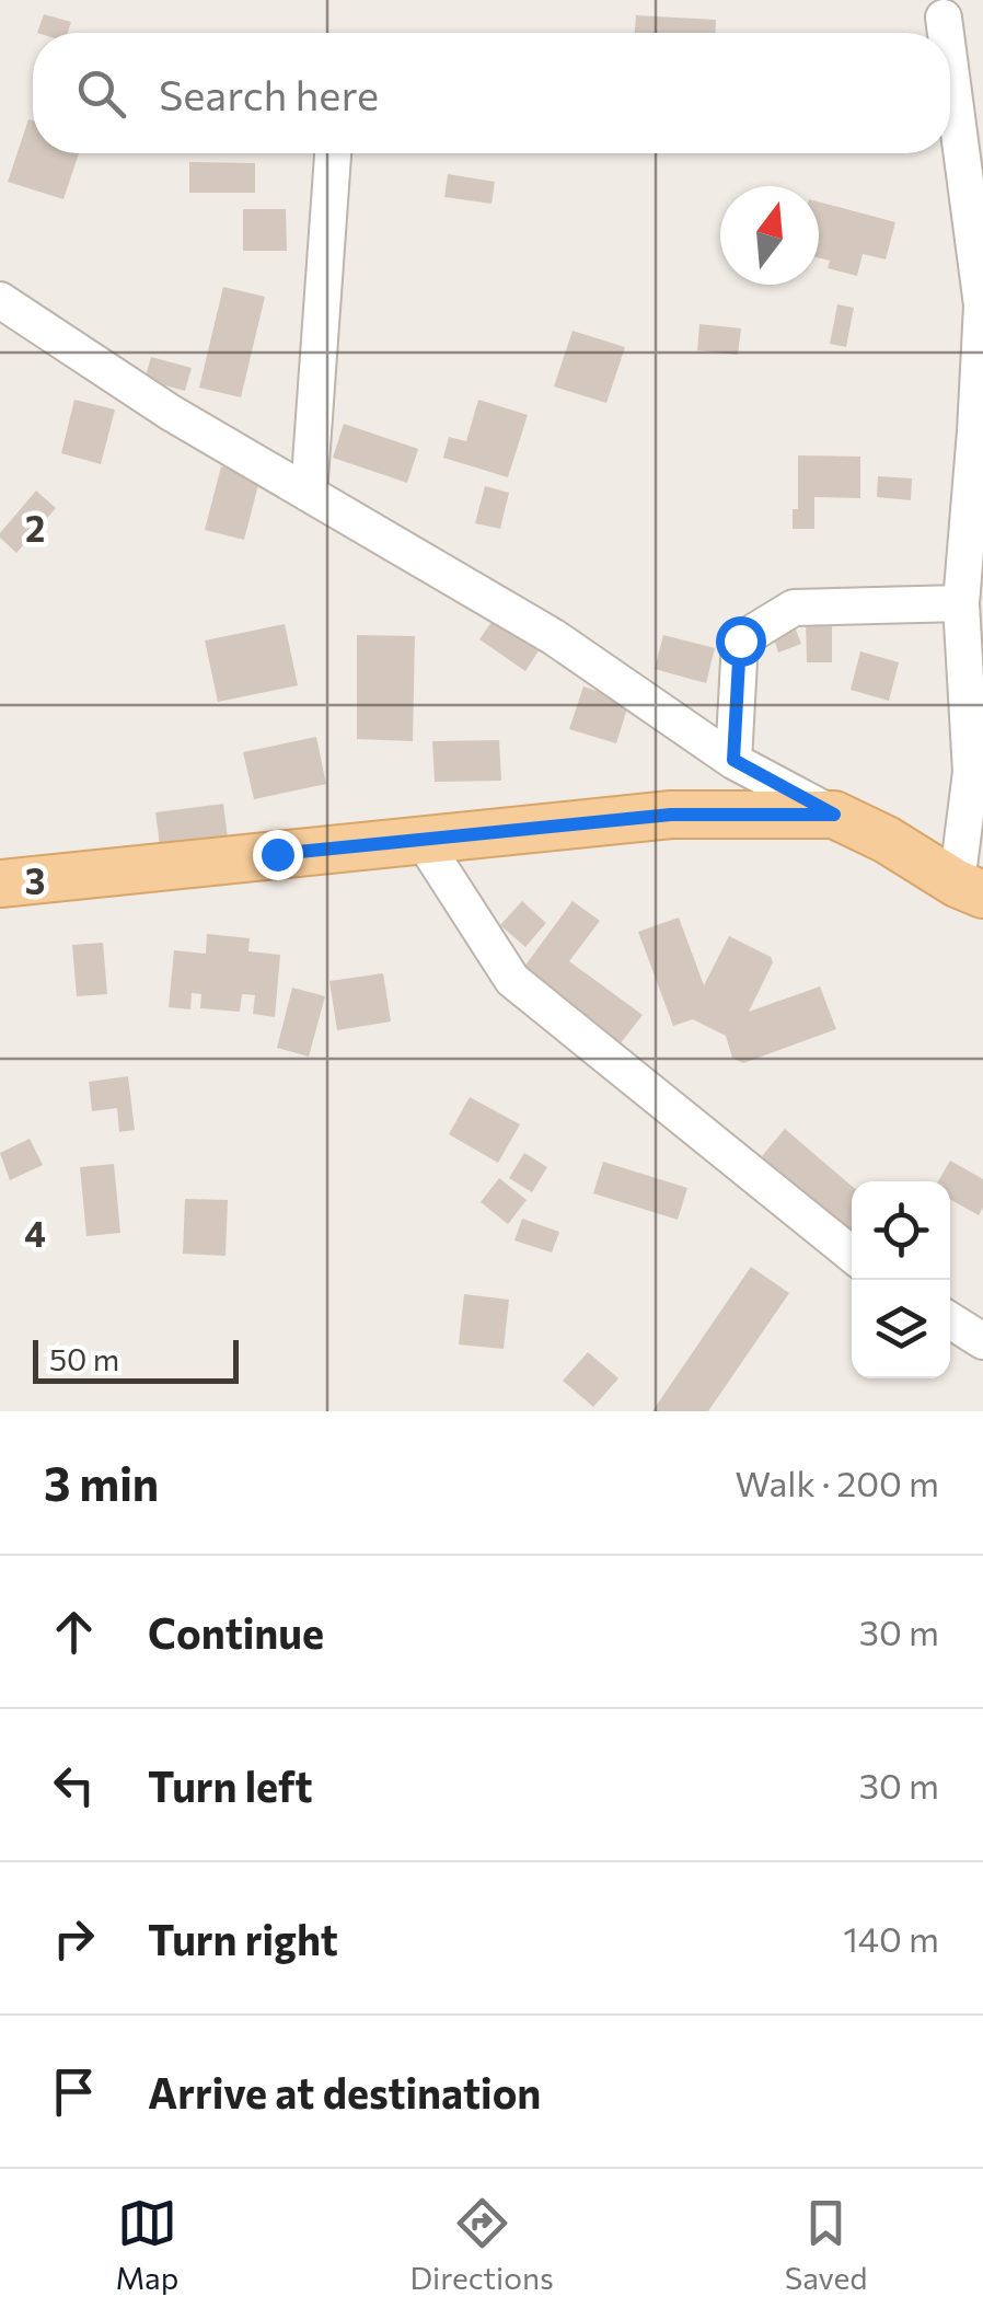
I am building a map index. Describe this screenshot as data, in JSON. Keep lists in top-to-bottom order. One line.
{"scale_bar":"50 m","north":"top","page":{"search":"Search here","scale":"50 m","heading":["3 min","Walk · 200 m"],"list":[["Continue","30 m"],["Turn left","30 m"],["Turn right","140 m"],"Arrive at destination"],"nav":["Map","Directions","Saved"]},"grid":{"rows":["2","3","4"]}}
